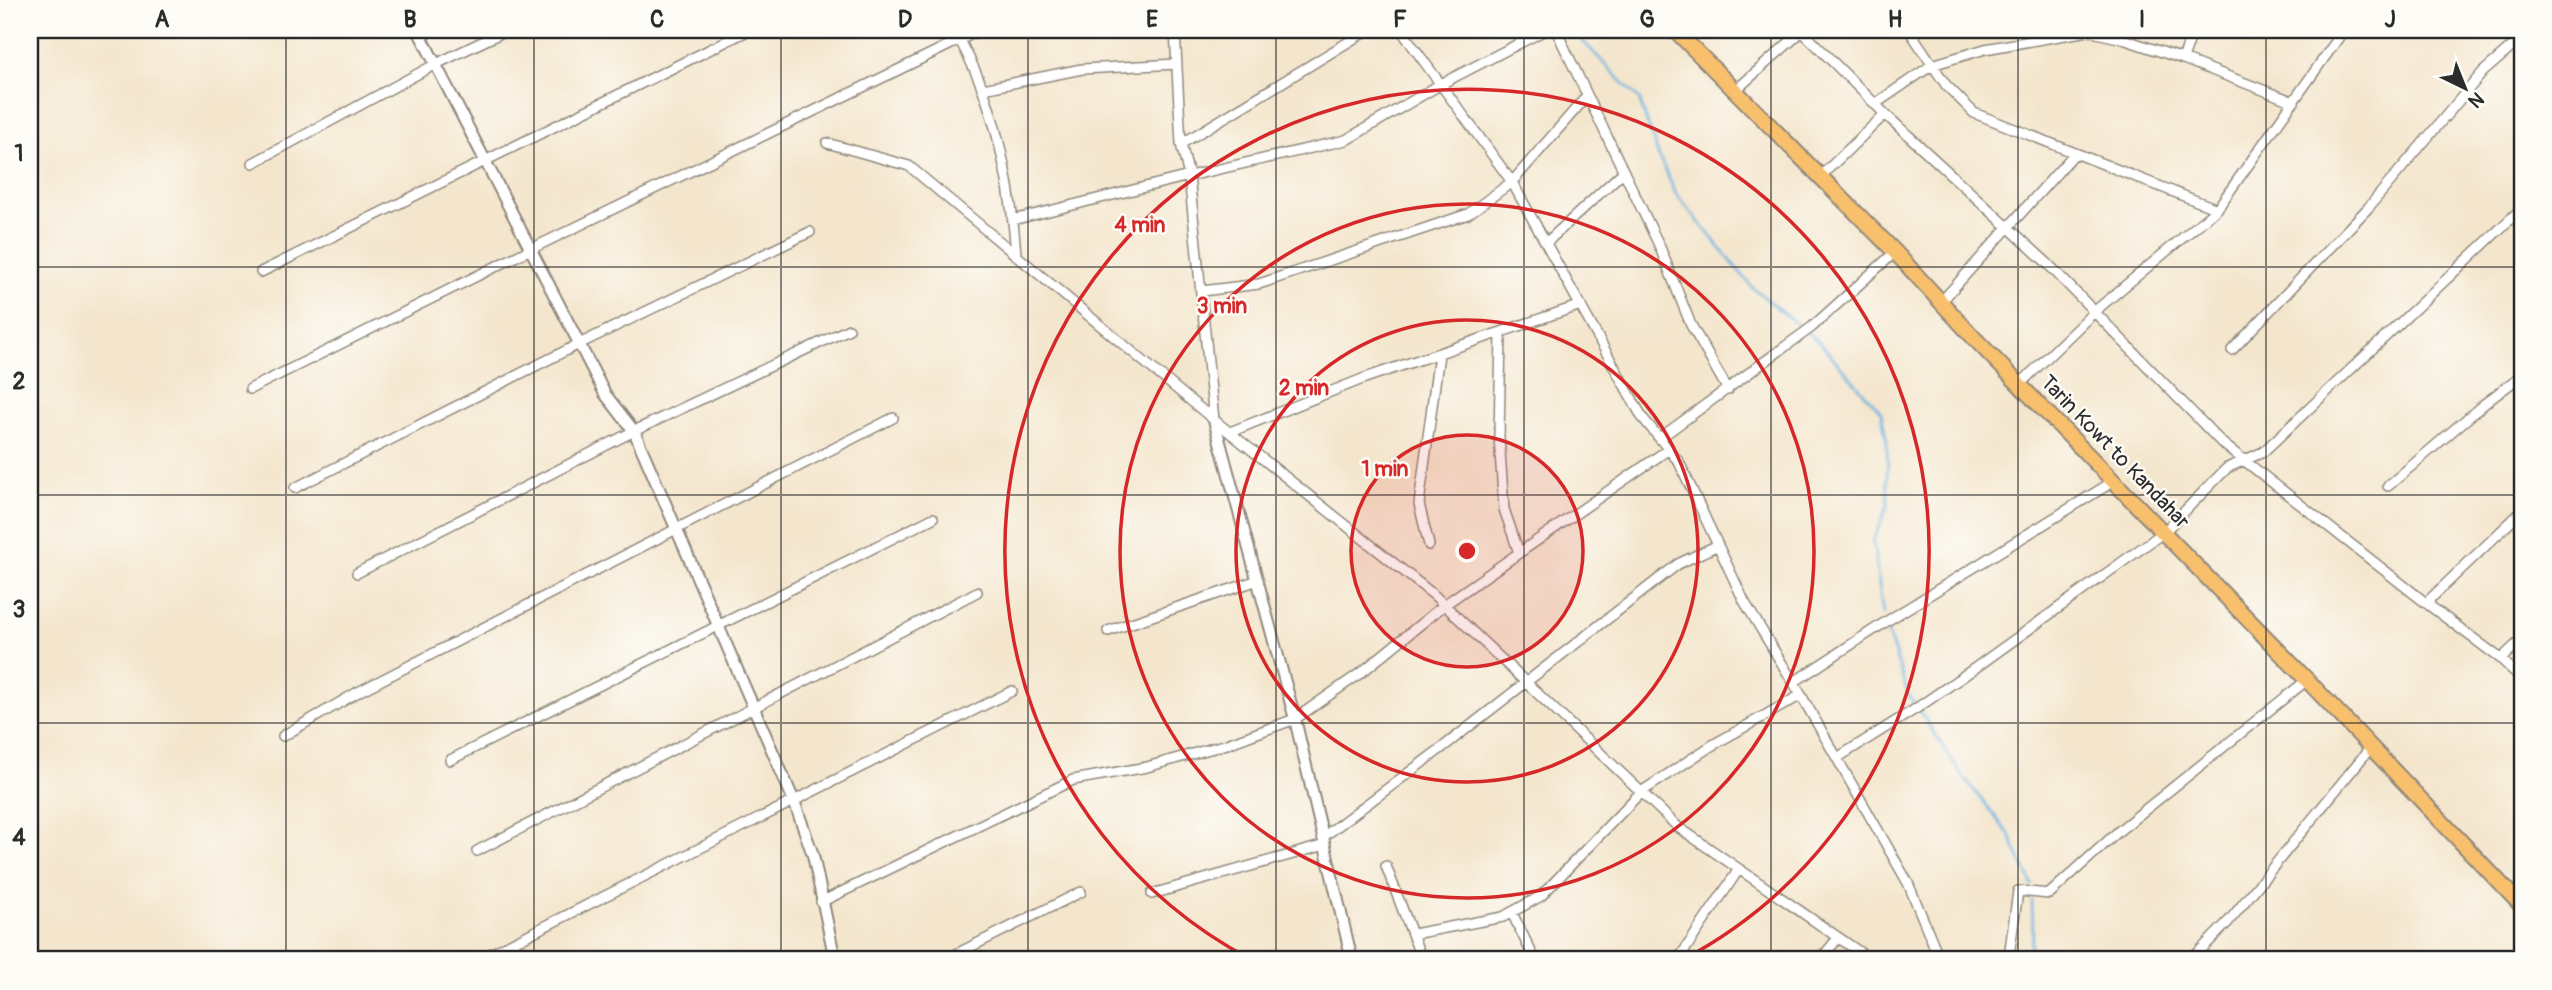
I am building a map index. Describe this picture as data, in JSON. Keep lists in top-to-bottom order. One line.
{"streets":{"main road":["Tarin Kowt to Kandahar"]},"north":"bottom right","grid":{"columns":["A","B","C","D","E","F","G","H","I","J"],"rows":["1","2","3","4"]},"rings":["4 min","3 min","2 min","1 min"]}
